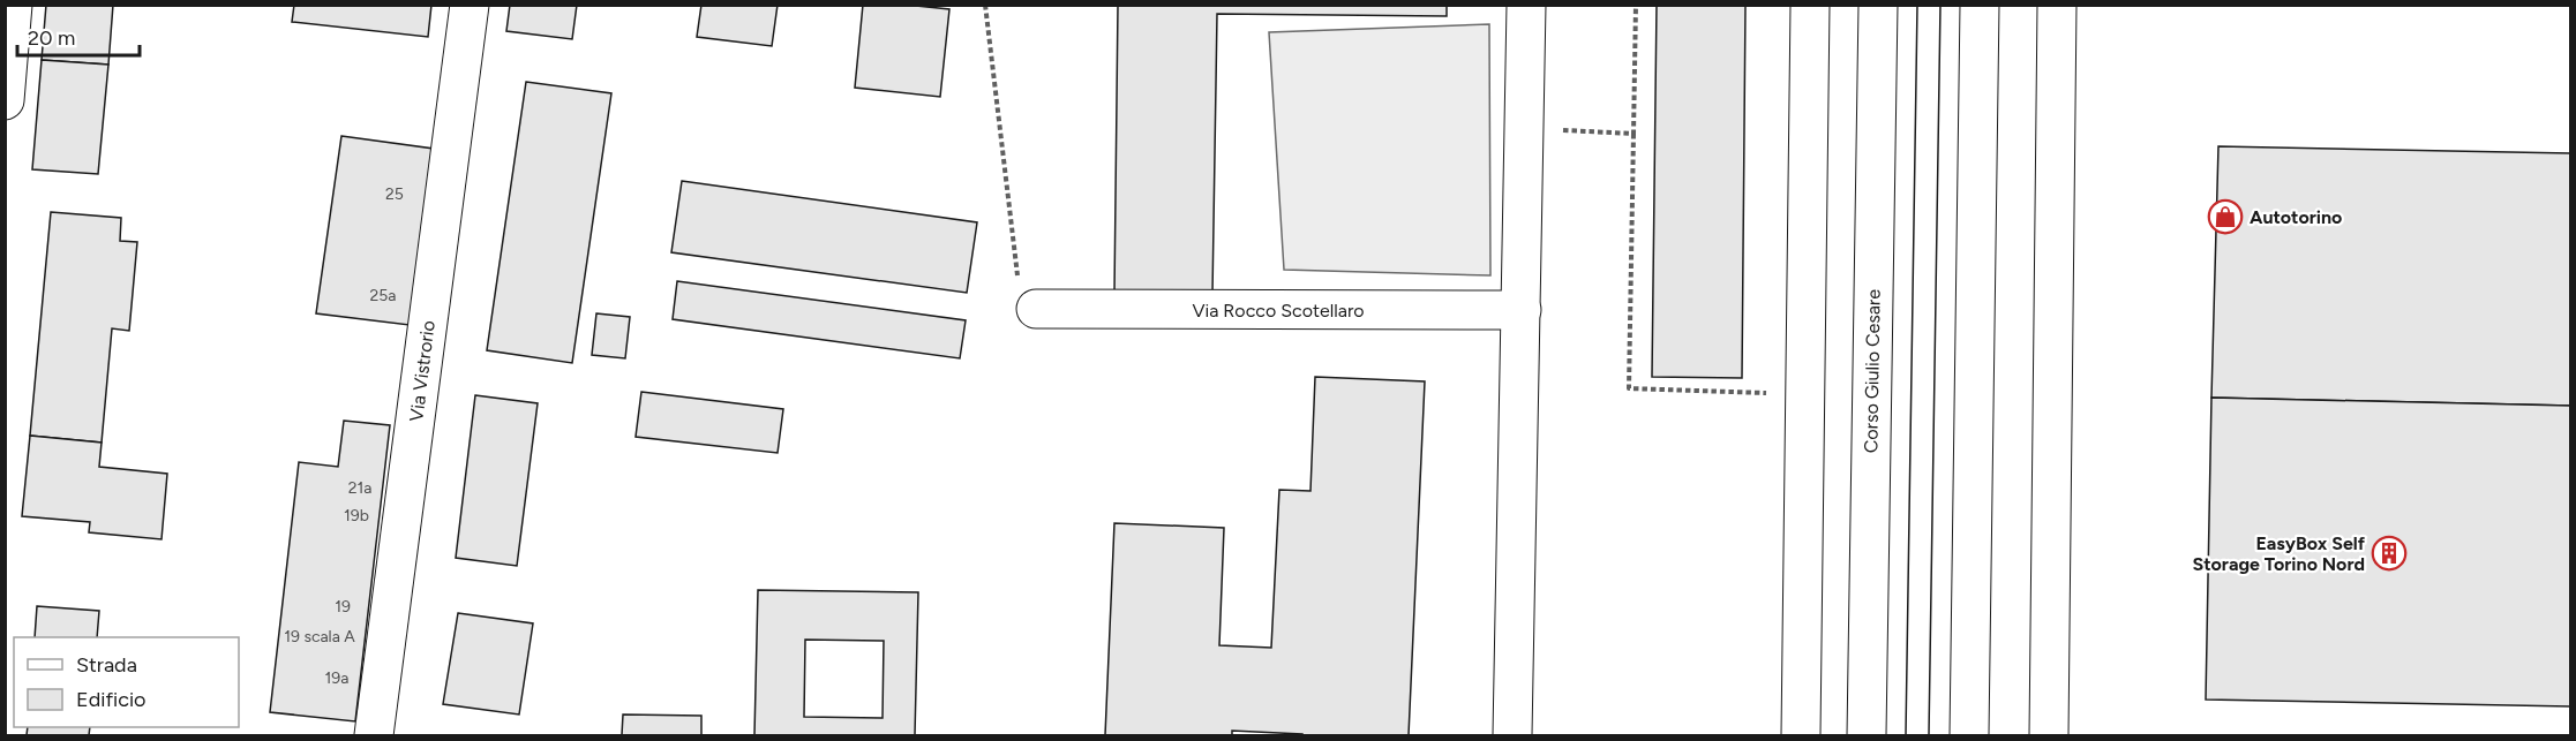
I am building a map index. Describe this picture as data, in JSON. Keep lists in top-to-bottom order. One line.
{"streets":{"street":["Via Rocco Scotellaro","Via Vistrorio","Corso Giulio Cesare"]},"places":{"shop":["Autotorino"],"building":["EasyBox Self Storage Torino Nord"]},"house_numbers":["25","25a","21a","19b","19","19 scala A","19a"],"legend":["Strada","Edificio"],"scale_bar":"20 m"}
